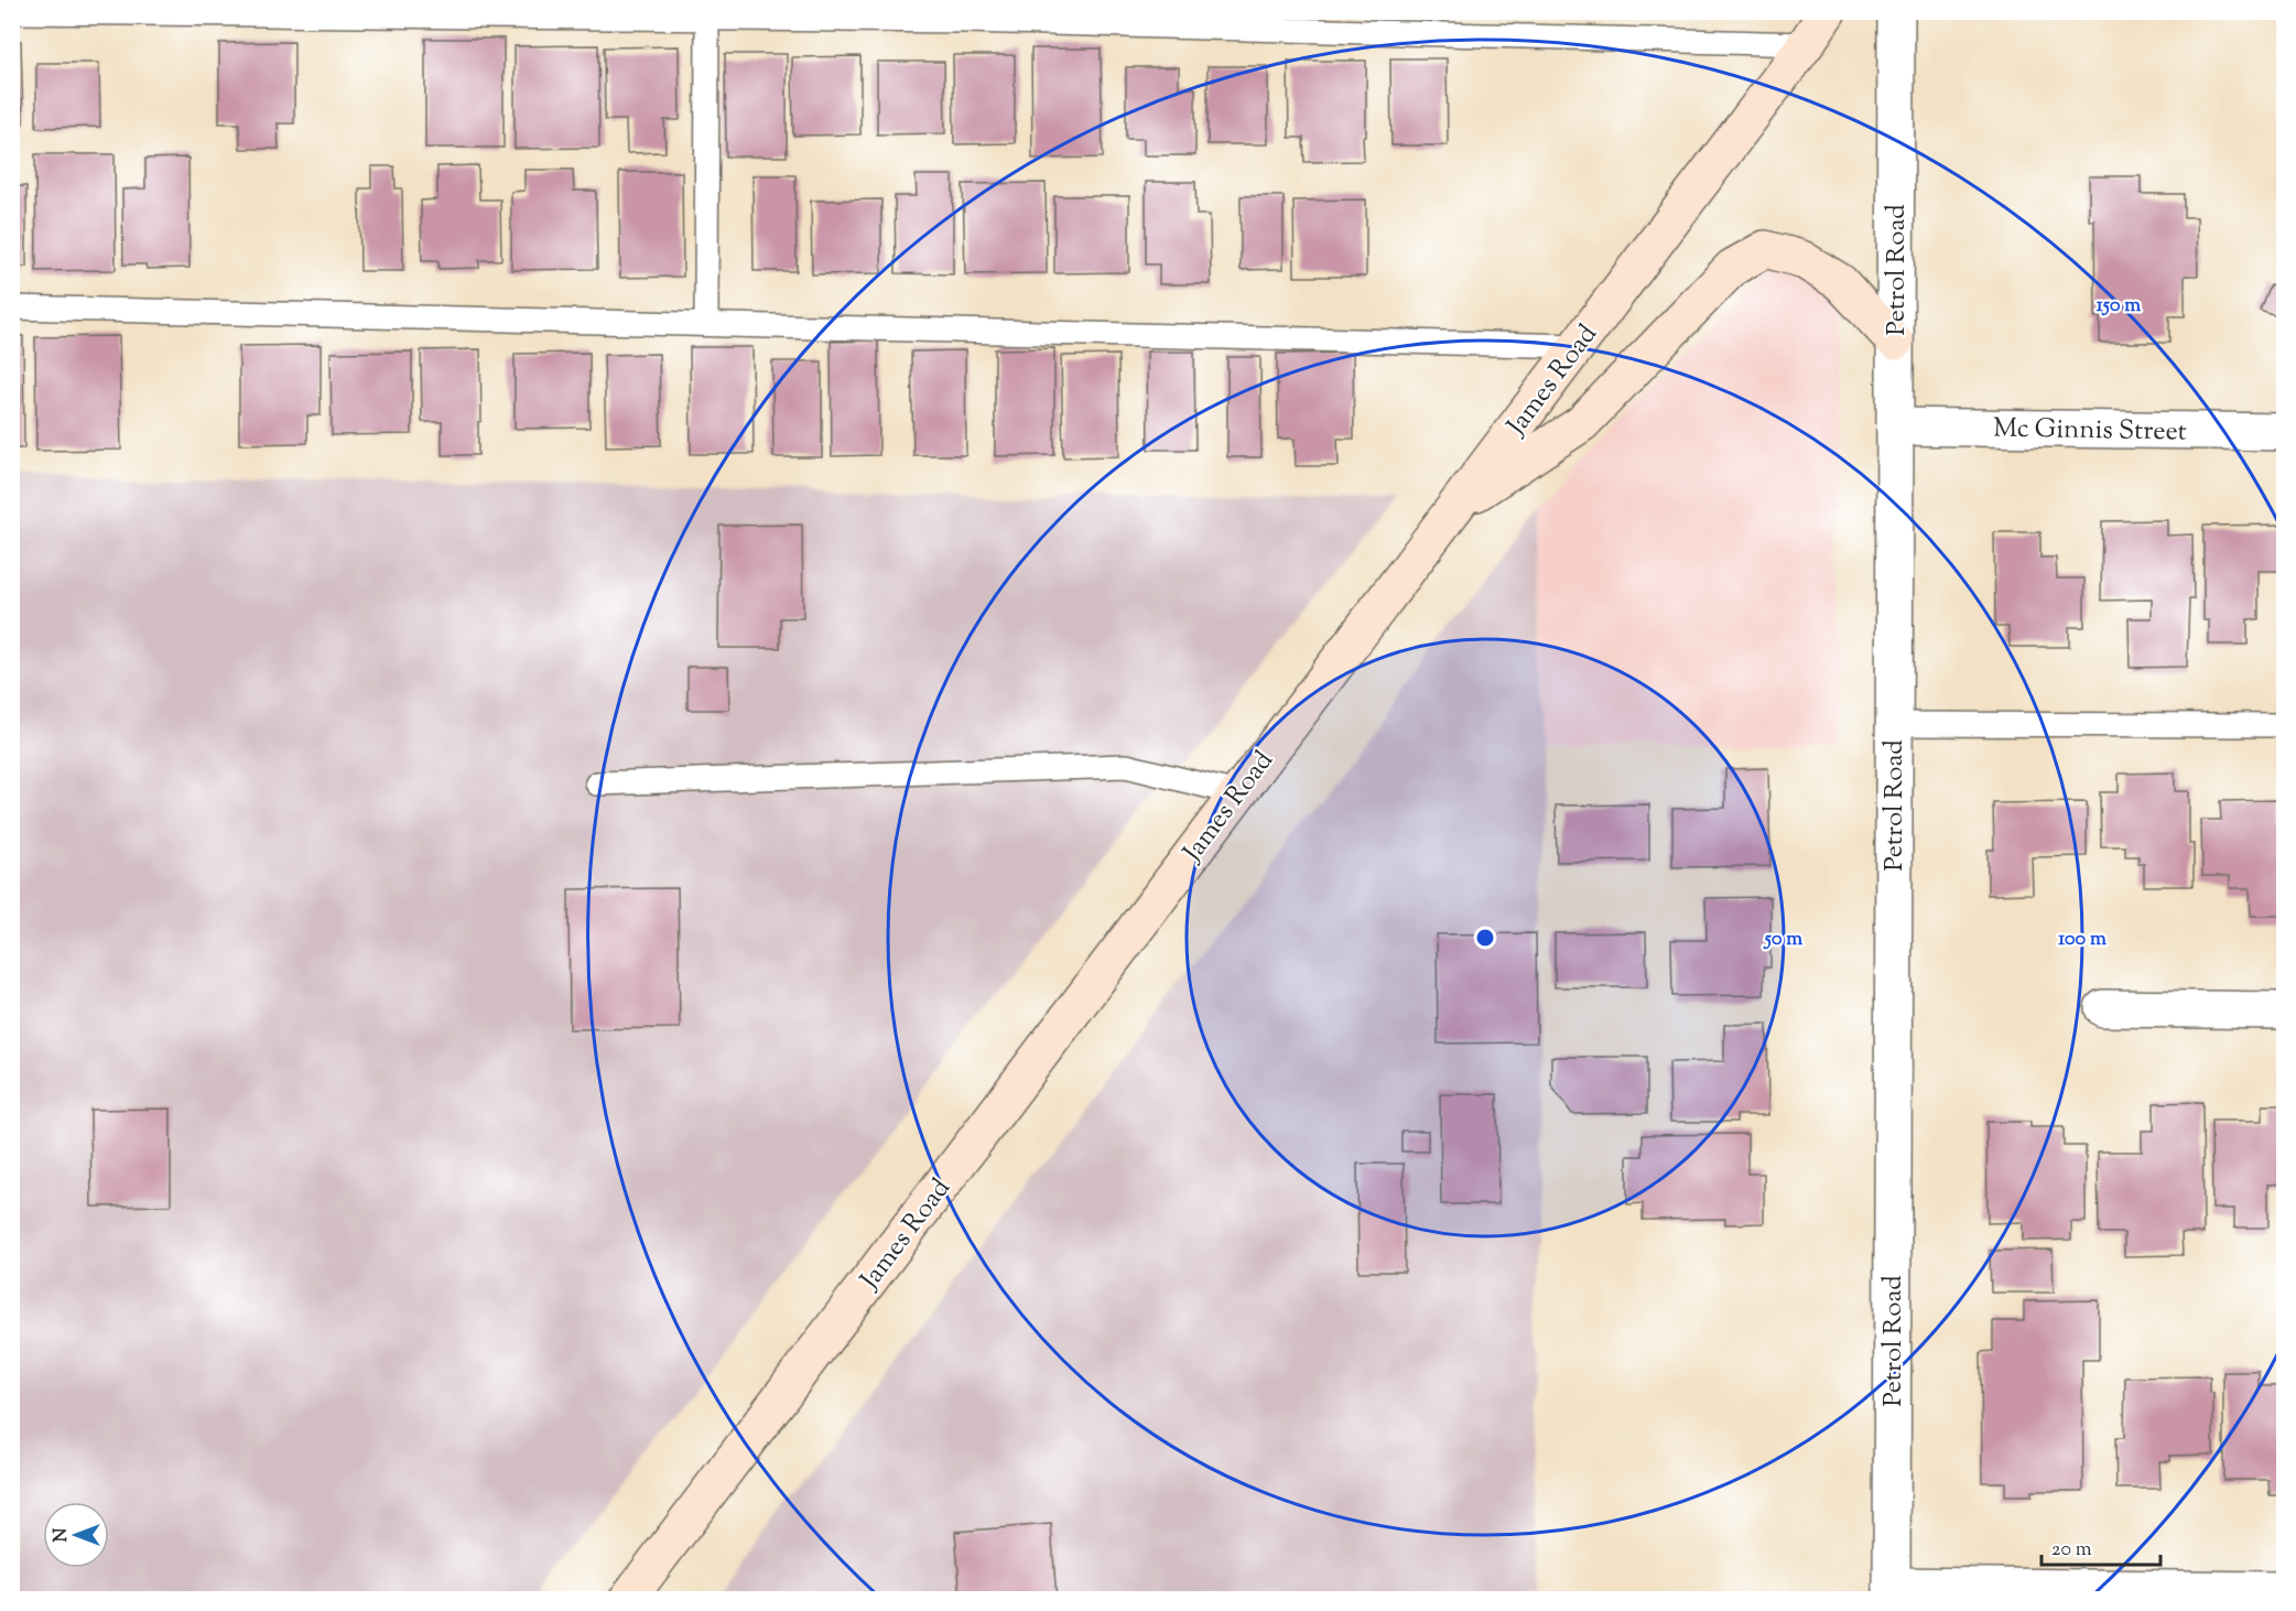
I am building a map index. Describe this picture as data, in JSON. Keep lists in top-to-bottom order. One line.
{"streets":{"main road":["James Road"],"street":["Petrol Road","Mc Ginnis Street"]},"crossings":[["Petrol Road","Mc Ginnis Street"]],"scale_bar":"20 m","north":"left","rings":["150 m","50 m","100 m"]}
